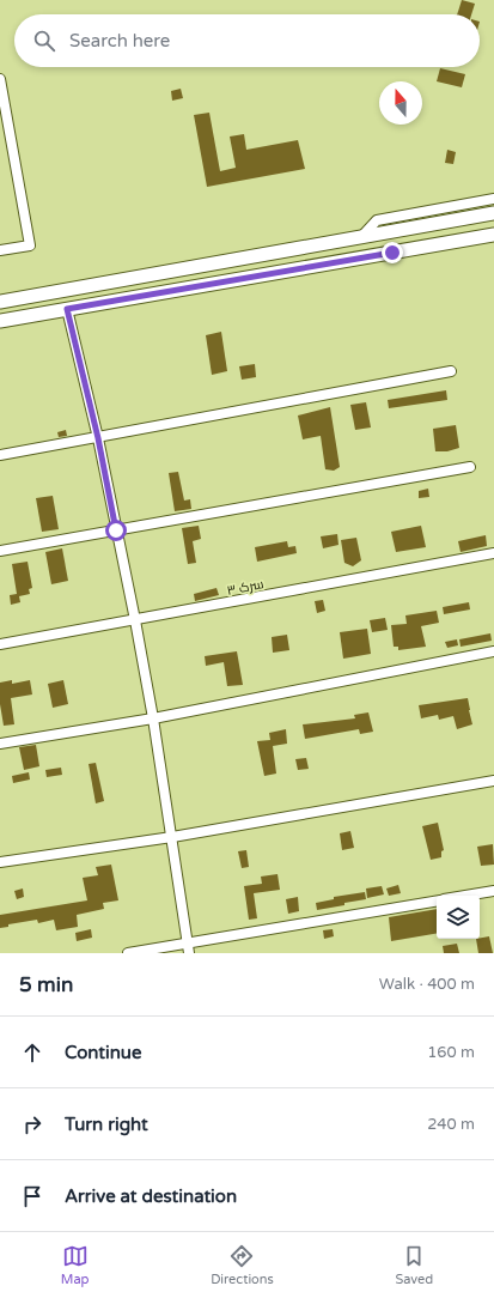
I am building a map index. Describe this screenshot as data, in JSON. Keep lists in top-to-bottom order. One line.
{"streets":{"street":["سرک ۳"]},"north":"top","page":{"search":"Search here","heading":["5 min","Walk · 400 m"],"list":[["Continue","160 m"],["Turn right","240 m"],"Arrive at destination"],"nav":["Map","Directions","Saved"]}}
